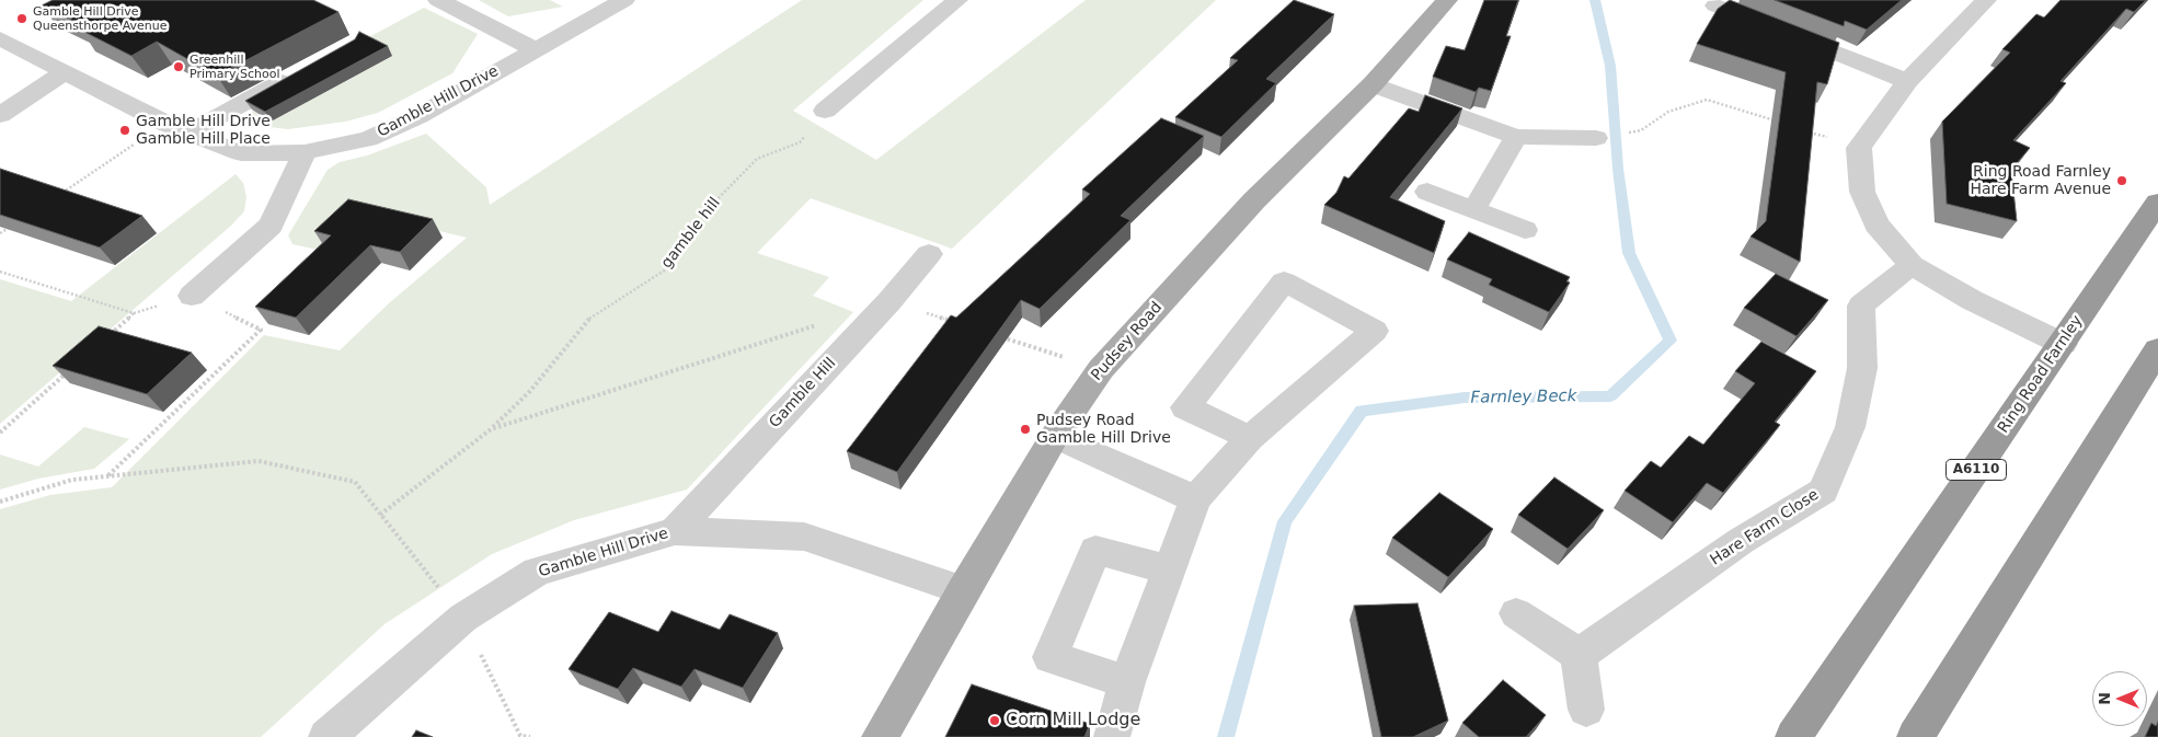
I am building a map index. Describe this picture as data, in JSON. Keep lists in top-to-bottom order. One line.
{"streets":{"highway":["Ring Road Farnley","A6110"],"main road":["Pudsey Road"],"street":["Gamble Hill Drive","Gamble Hill","Hare Farm Close"],"path":["gamble hill"]},"crossings":[["Gamble Hill Drive","Pudsey Road"],["Gamble Hill Drive","Gamble Hill"]],"water":["Farnley Beck"],"places":["Gamble Hill Drive Queensthorpe Avenue","Greenhill Primary School","Gamble Hill Drive Gamble Hill Place","Ring Road Farnley Hare Farm Avenue","Pudsey Road Gamble Hill Drive","Corn Mill Lodge"],"north":"left"}
